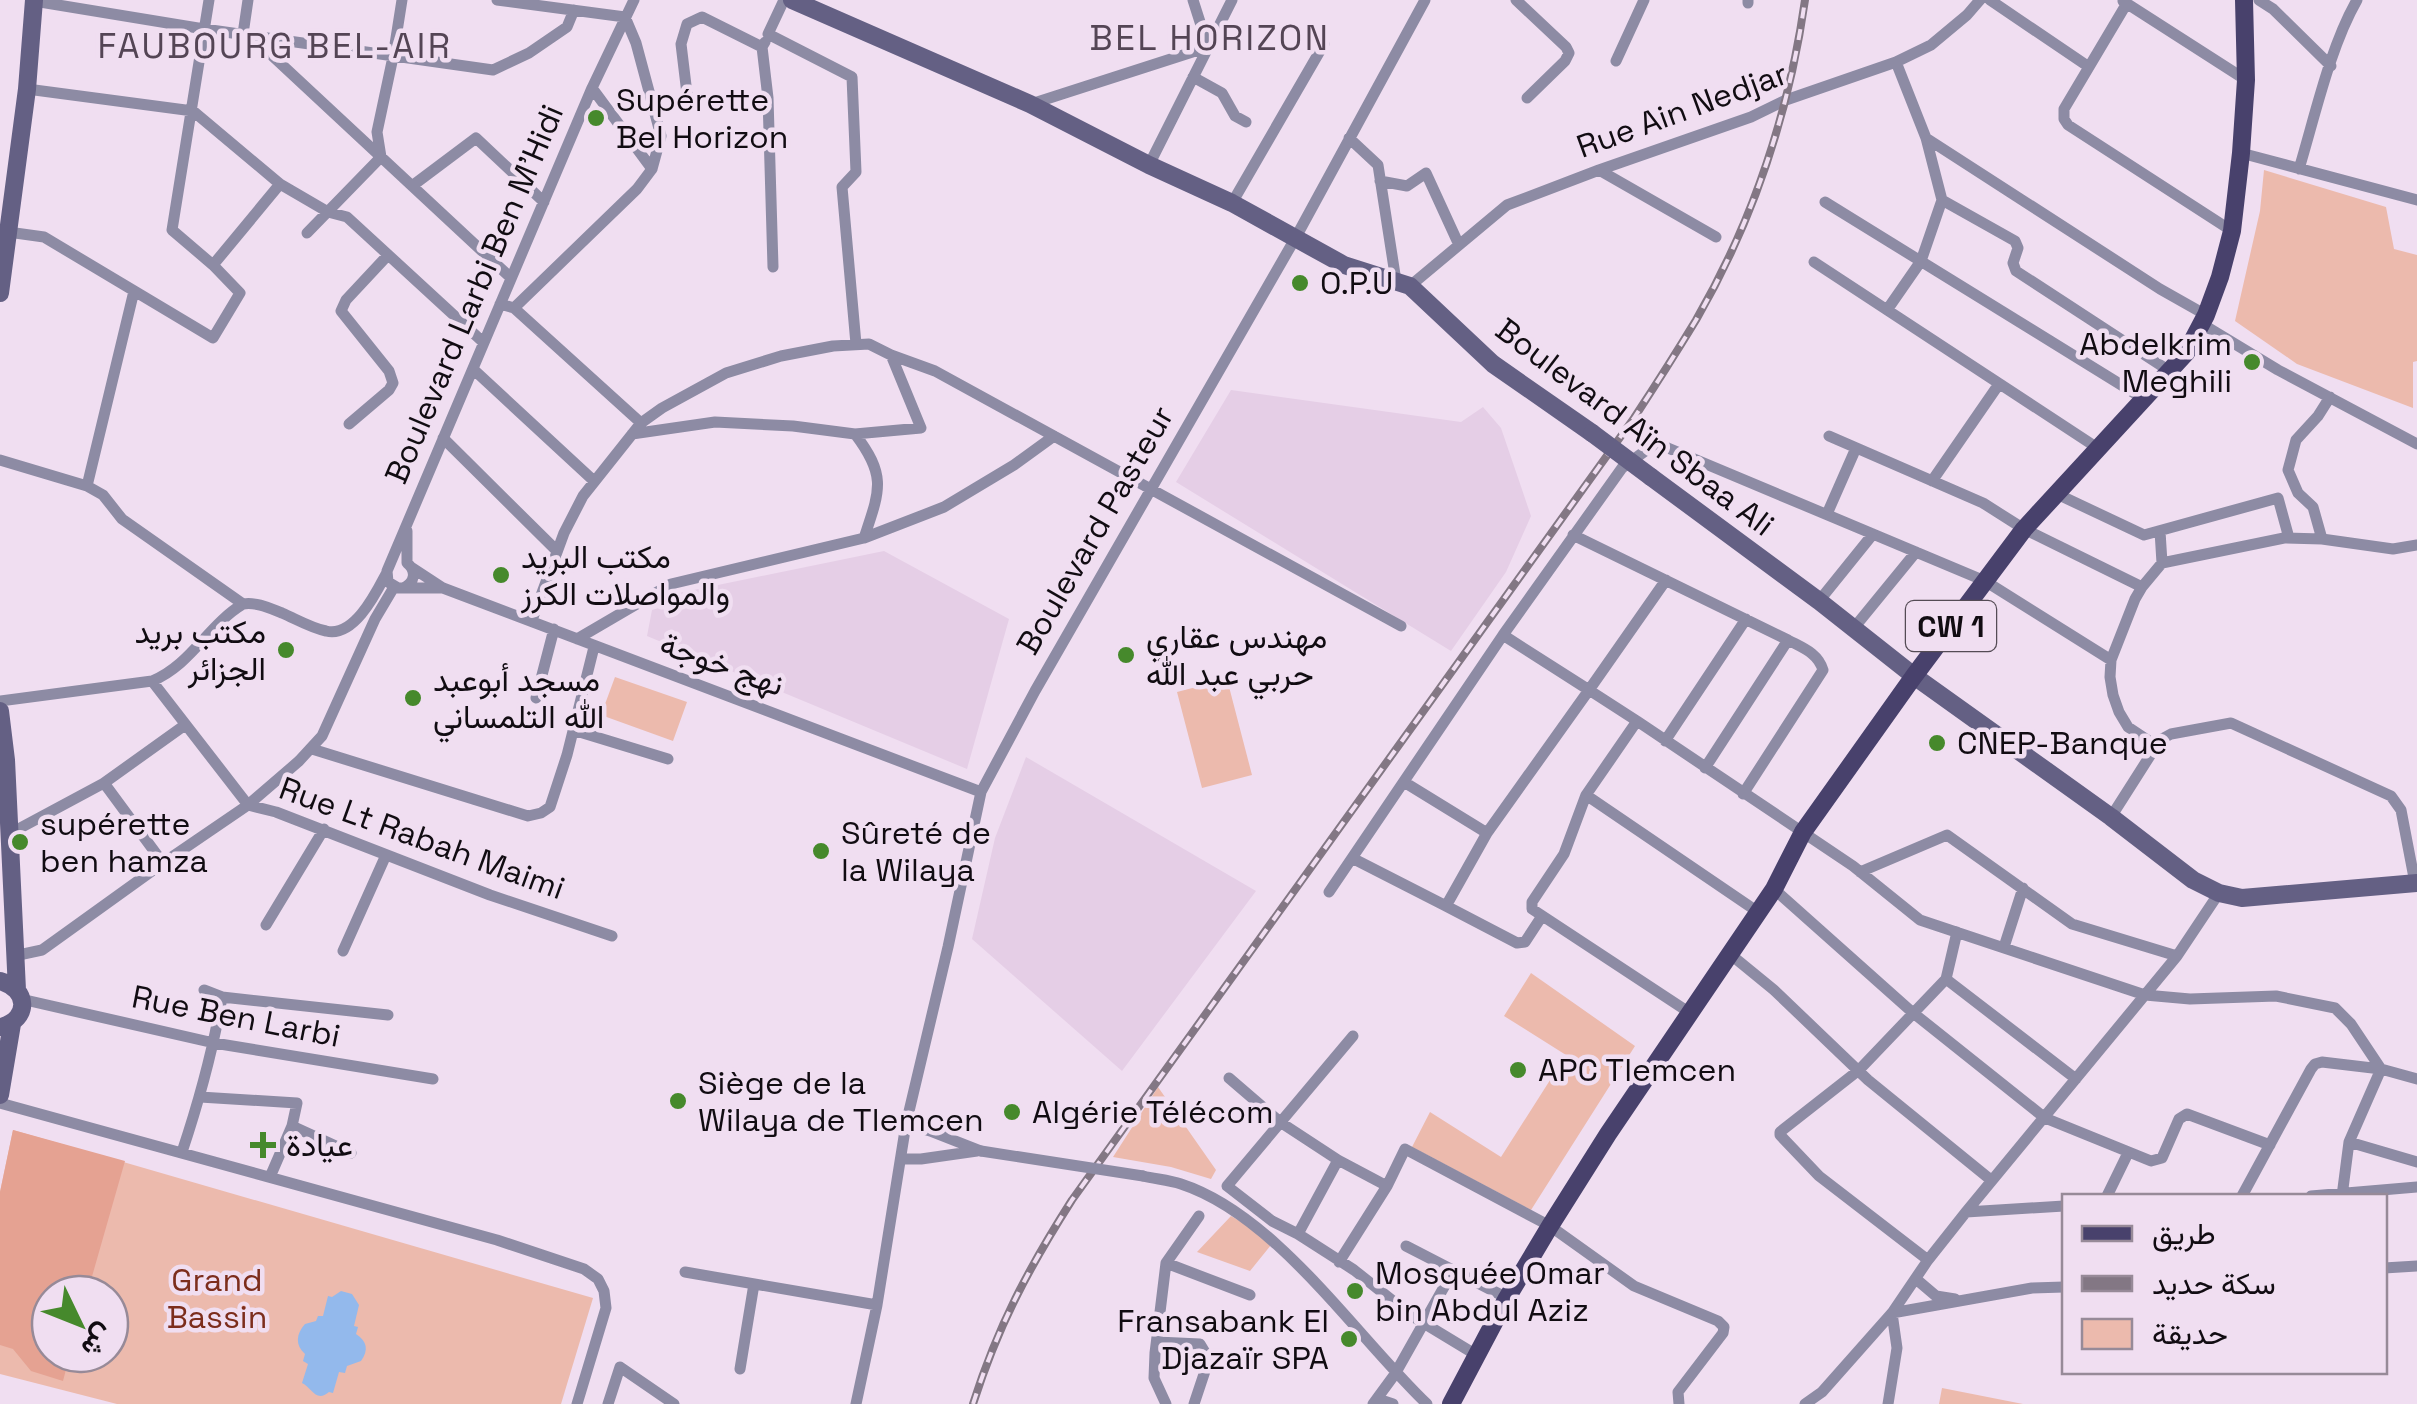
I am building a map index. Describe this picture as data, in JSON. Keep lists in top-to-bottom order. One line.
{"streets":{"main road":["Boulevard Aïn Sbaa Ali","CW 1"],"street":["Rue Ain Nedjar","Boulevard Larbi Ben M'Hidi","Boulevard Pasteur","نهج خوجة","Rue Lt Rabah Maimi","Rue Ben Larbi"]},"crossings":[["Rue Ain Nedjar","Boulevard Aïn Sbaa Ali"],["Boulevard Larbi Ben M'Hidi","نهج خوجة"],["Boulevard Aïn Sbaa Ali","Boulevard Pasteur"],["Boulevard Aïn Sbaa Ali","CW 1"],["Boulevard Pasteur","نهج خوجة"]],"districts":["BEL HORIZON","FAUBOURG BEL-AIR"],"parks":["Grand Bassin"],"places":{"other":["Supérette Bel Horizon","O.P.U","Abdelkrim Meghili","مكتب البريد والمواصلات الكرز","مكتب بريد الجزائر","مهندس عقاري حربي عبد الله","مسجد أبوعبد الله التلمساني","CNEP-Banque","supérette ben hamza","Sûreté de la Wilaya","APC Tlemcen","Siège de la Wilaya de Tlemcen","Algérie Télécom","Mosquée Omar bin Abdul Aziz","Fransabank El Djazaïr SPA"],"health":["عيادة"]},"legend":["طريق","سكة حديد","حديقة"],"north":"bottom right"}
